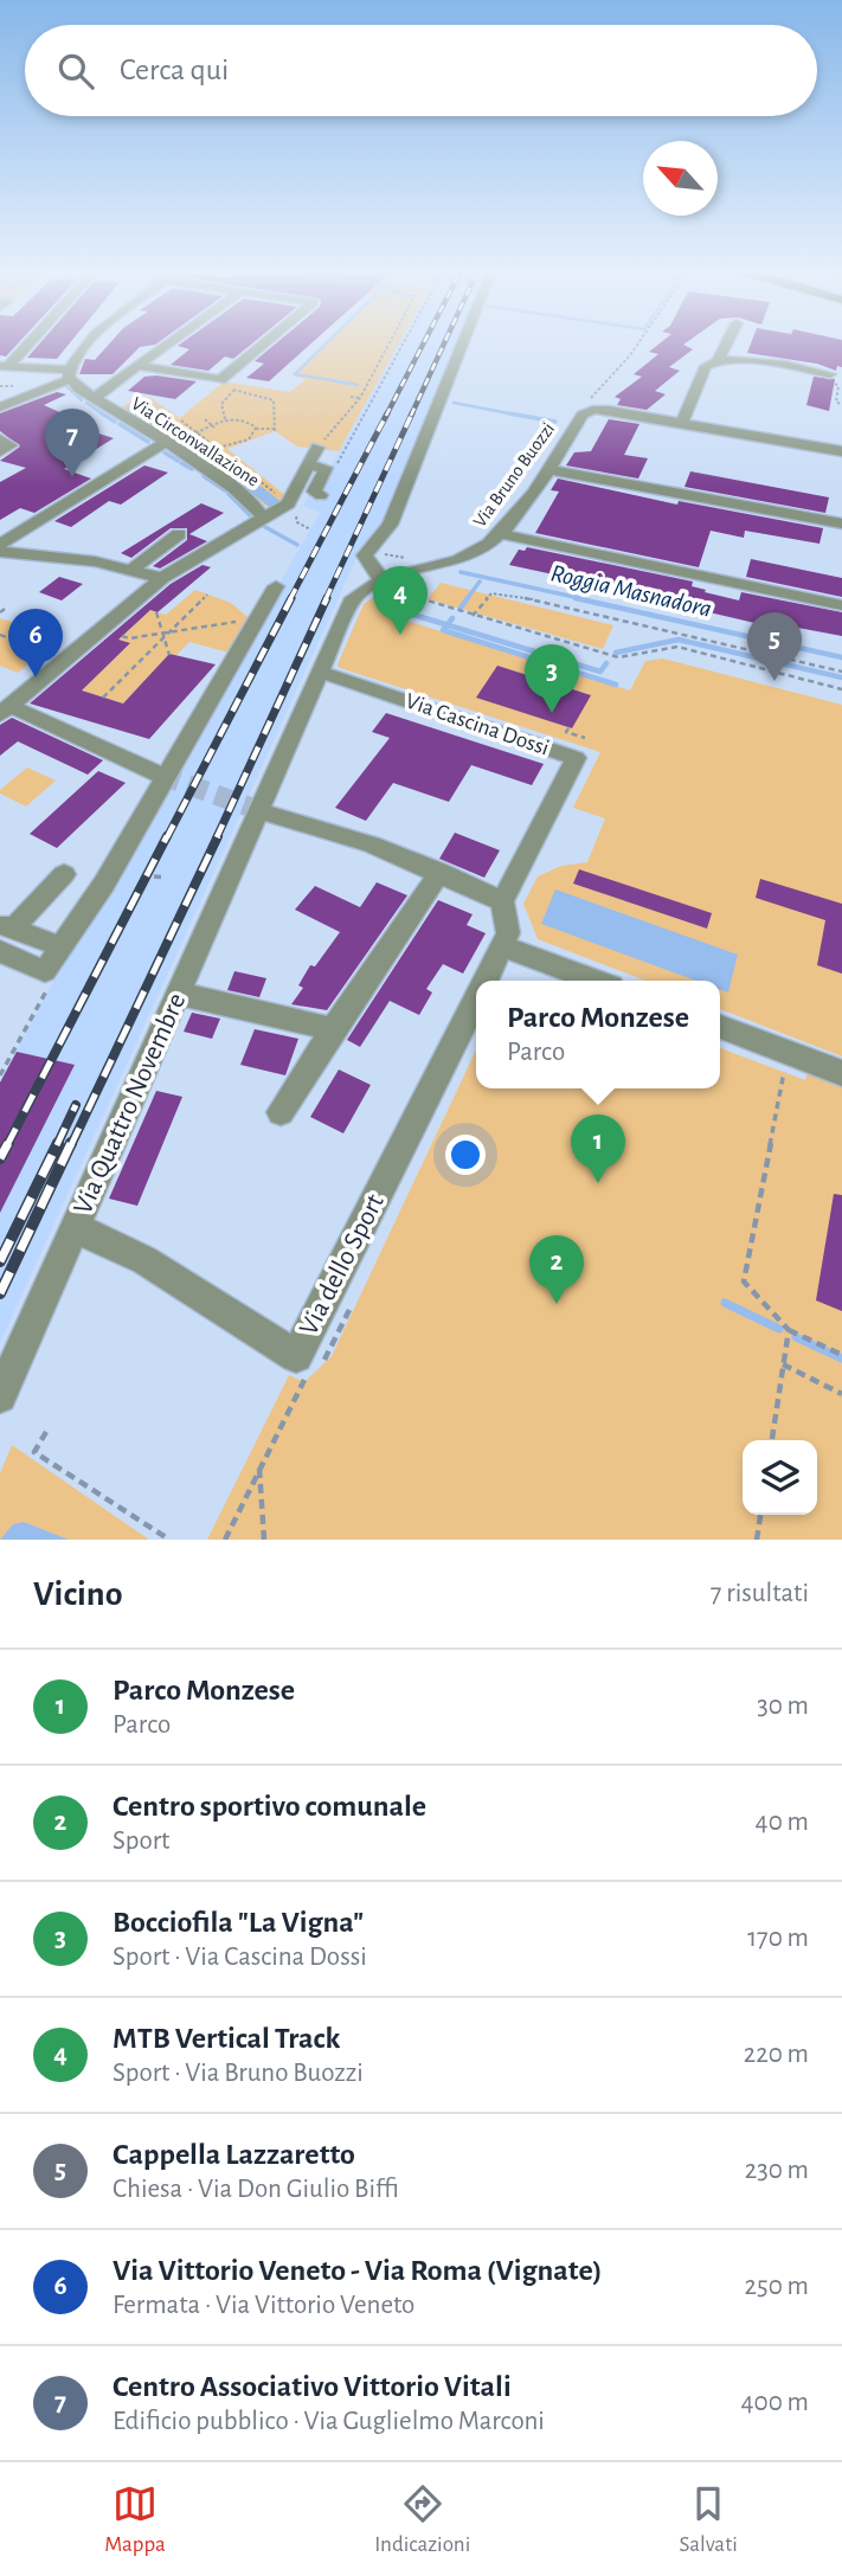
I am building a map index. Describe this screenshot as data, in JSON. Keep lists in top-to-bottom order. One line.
{"streets":{"street":["Via Circonvallazione","Via Bruno Buozzi","Via Cascina Dossi","Via Quattro Novembre","Via dello Sport"]},"crossings":[["Via Bruno Buozzi","Via Cascina Dossi"],["Via Bruno Buozzi","Via Quattro Novembre"],["Via Cascina Dossi","Via Quattro Novembre"],["Via Cascina Dossi","Via dello Sport"],["Via Quattro Novembre","Via dello Sport"]],"water":["Roggia Masnadora"],"north":"top left","page":{"search":"Cerca qui","pins":["7","4","6","5","3","1","2"],"popup":["Parco Monzese","Parco"],"heading":["Vicino","7 risultati"],"list":[{"mark":"1","name":"Parco Monzese","note":"Parco","value":"30 m"},{"mark":"2","name":"Centro sportivo comunale","note":"Sport","value":"40 m"},{"mark":"3","name":"Bocciofila \"La Vigna\"","note":"Sport · Via Cascina Dossi","value":"170 m"},{"mark":"4","name":"MTB Vertical Track","note":"Sport · Via Bruno Buozzi","value":"220 m"},{"mark":"5","name":"Cappella Lazzaretto","note":"Chiesa · Via Don Giulio Biffi","value":"230 m"},{"mark":"6","name":"Via Vittorio Veneto - Via Roma (Vignate)","note":"Fermata · Via Vittorio Veneto","value":"250 m"},{"mark":"7","name":"Centro Associativo Vittorio Vitali","note":"Edificio pubblico · Via Guglielmo Marconi","value":"400 m"}],"nav":["Mappa","Indicazioni","Salvati"]}}
